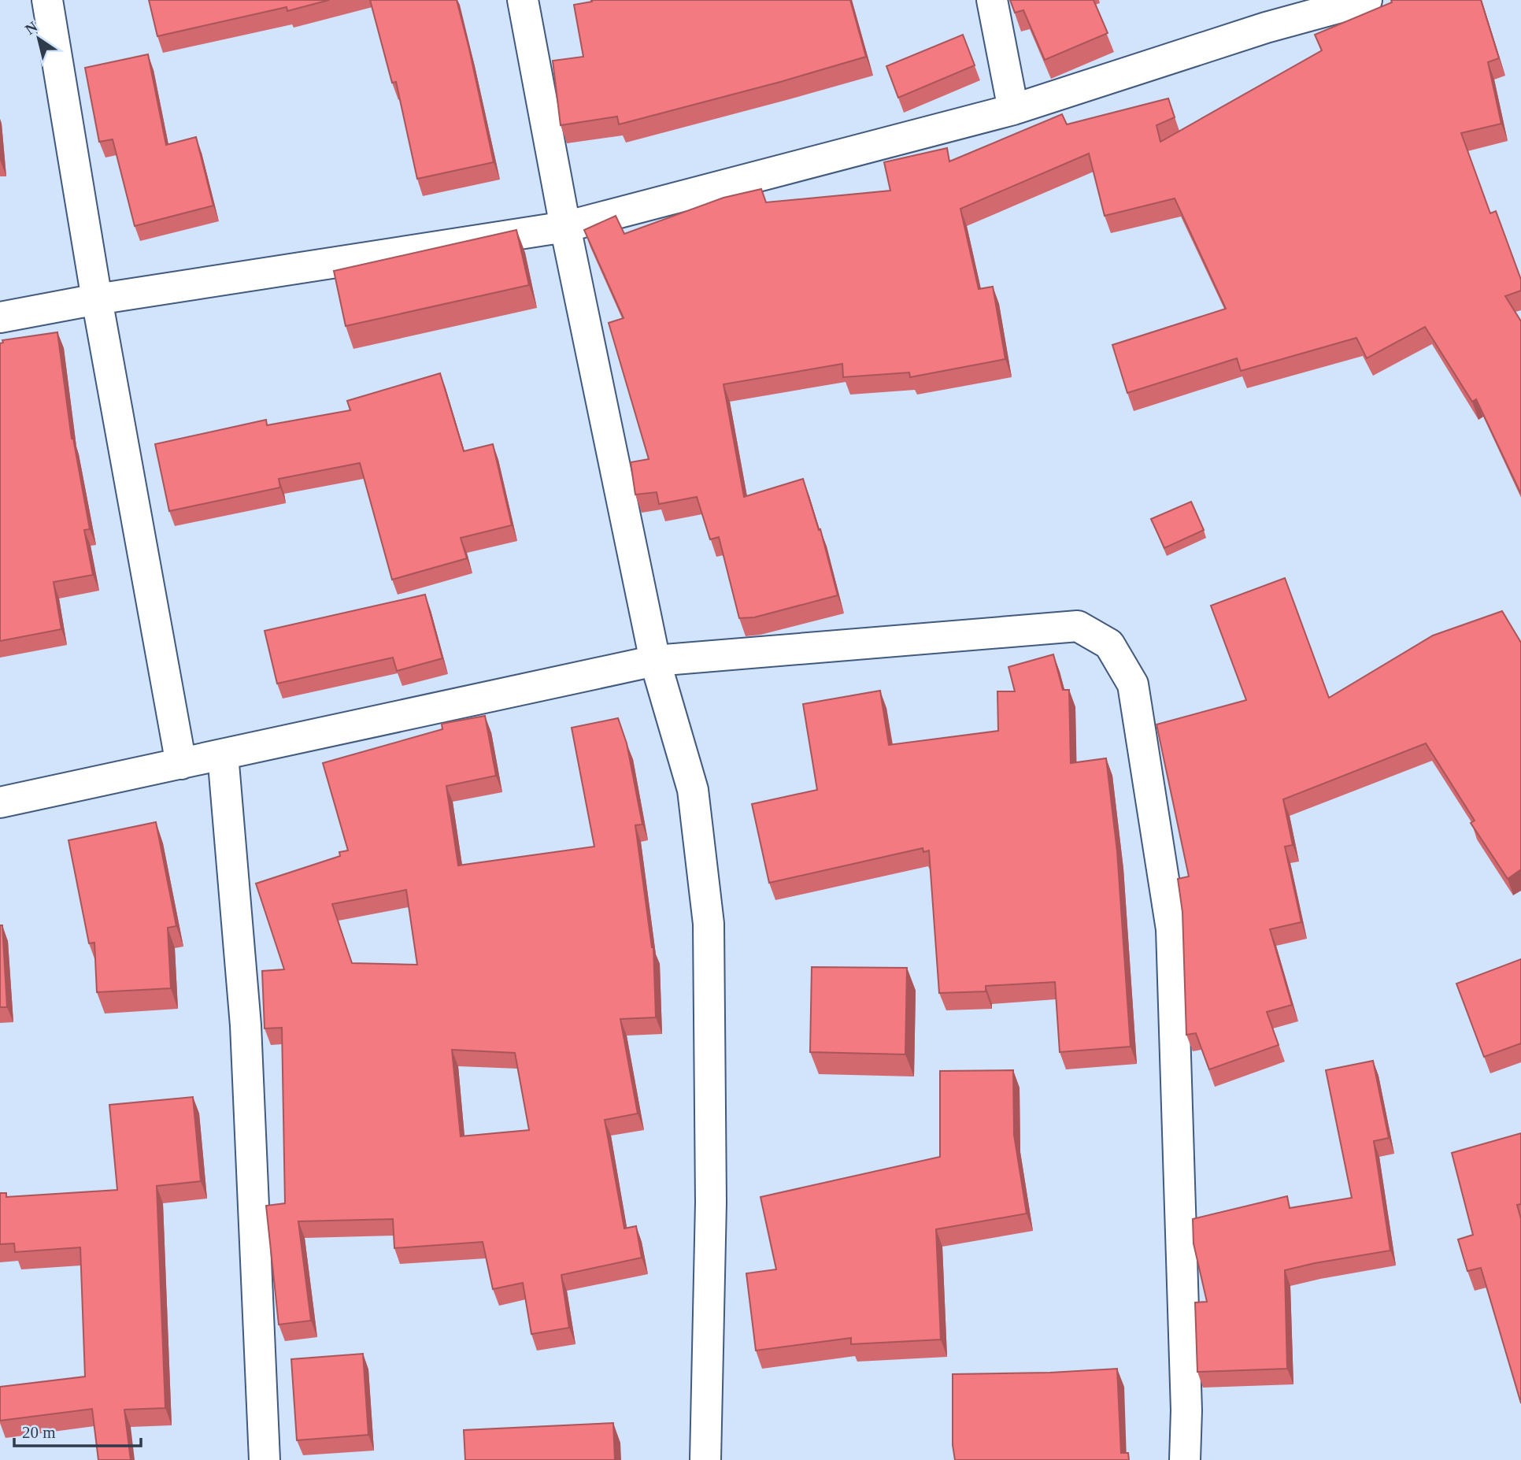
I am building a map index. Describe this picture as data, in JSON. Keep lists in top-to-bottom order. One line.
{"scale_bar":"20 m","north":"top left"}
